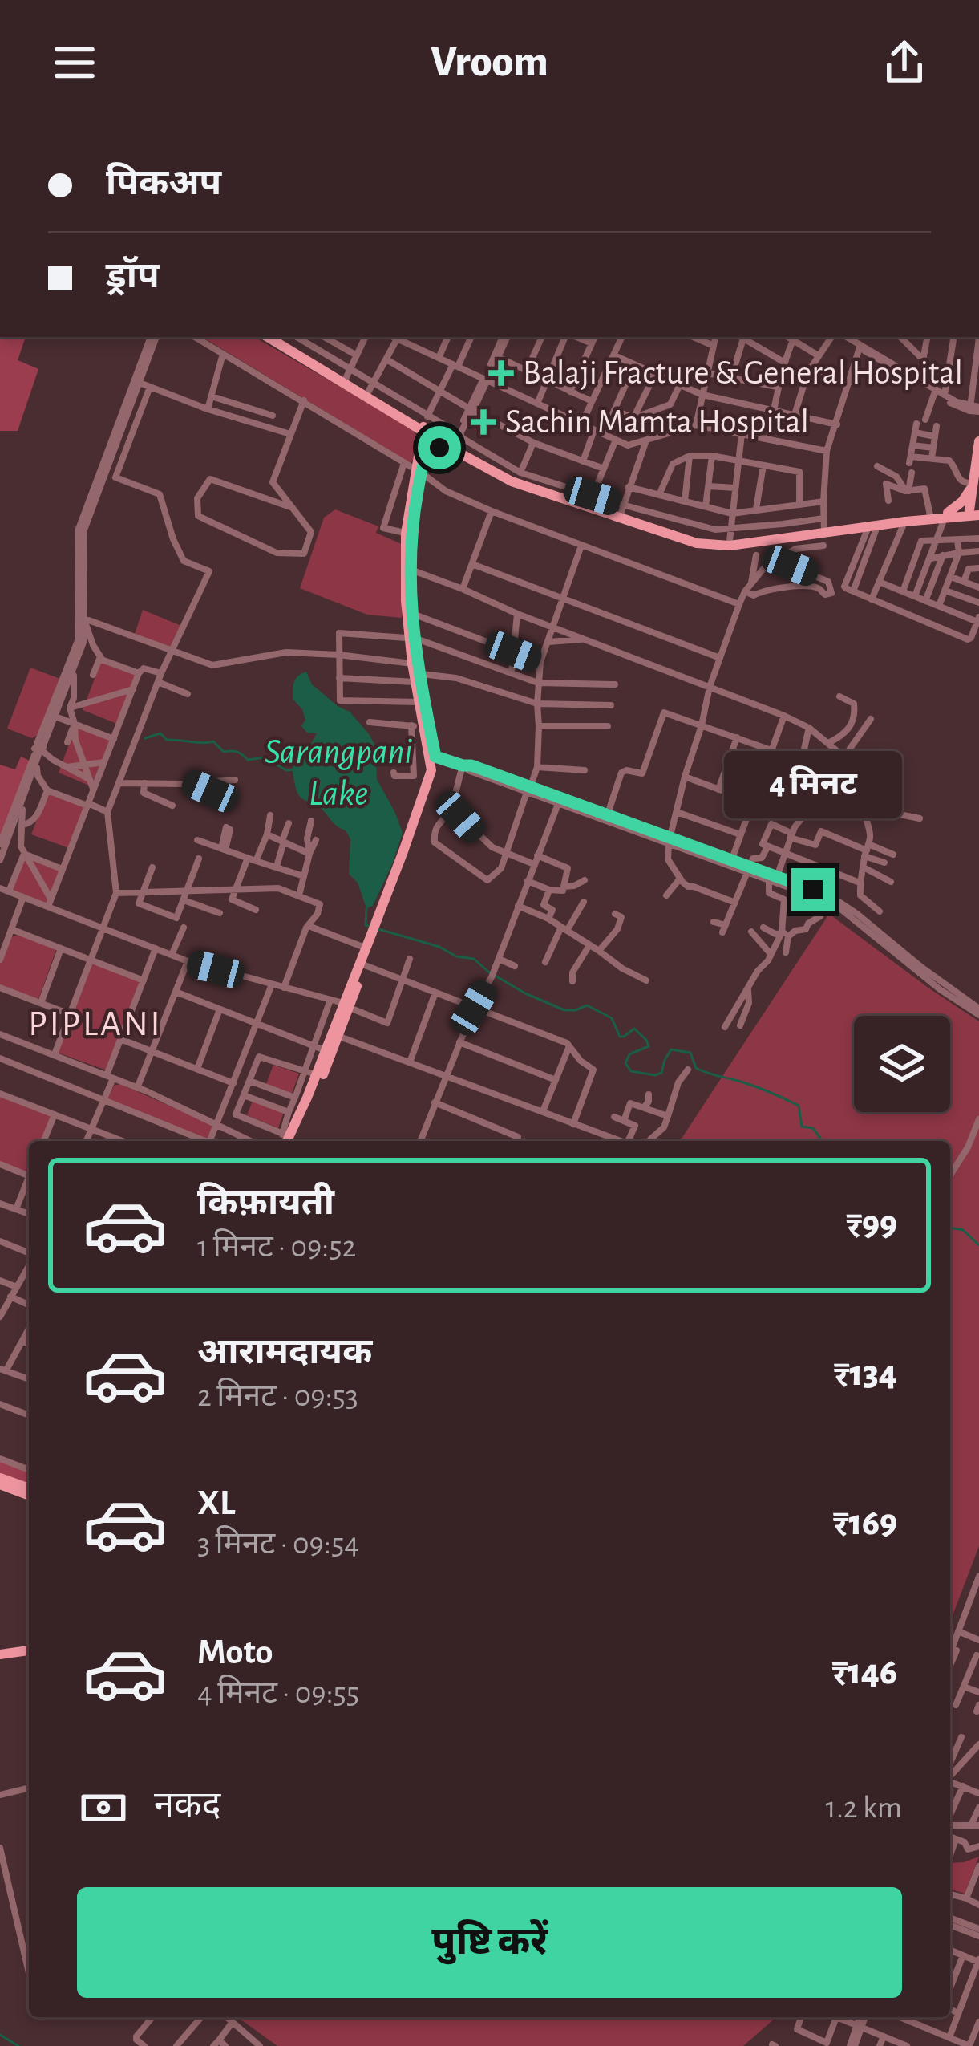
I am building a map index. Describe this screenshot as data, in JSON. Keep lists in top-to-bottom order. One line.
{"districts":["PIPLANI"],"water":["Sarangpani Lake"],"places":{"health":["Balaji Fracture & General Hospital","Sachin Mamta Hospital"]},"page":{"header":"Vroom","banner":["पिकअप","ड्रॉप"],"bubble":"4 मिनट","list":[{"name":"किफ़ायती","note":"1 मिनट · 09:52","value":"₹99"},{"name":"आरामदायक","note":"2 मिनट · 09:53","value":"₹134"},{"name":"XL","note":"3 मिनट · 09:54","value":"₹169"},{"name":"Moto","note":"4 मिनट · 09:55","value":"₹146"}],"pay":["नकद","1.2 km"],"buttons":"पुष्टि करें"}}
